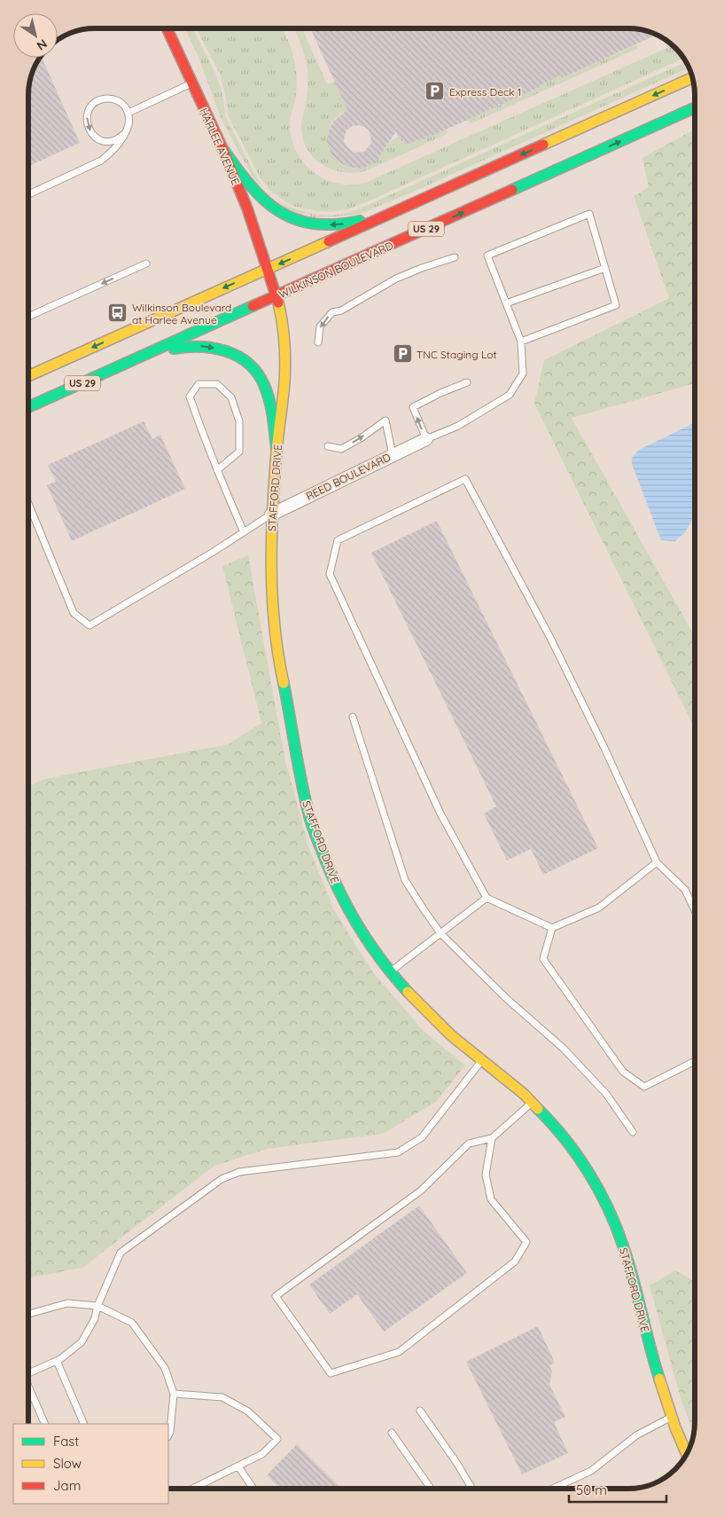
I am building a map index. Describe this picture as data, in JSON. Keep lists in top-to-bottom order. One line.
{"streets":{"main road":["HARLEE AVENUE","US 29","WILKINSON BOULEVARD","STAFFORD DRIVE"],"street":["REED BOULEVARD"]},"crossings":[["HARLEE AVENUE","US 29"],["HARLEE AVENUE","STAFFORD DRIVE"],["US 29","STAFFORD DRIVE"],["WILKINSON BOULEVARD","STAFFORD DRIVE"],["REED BOULEVARD","STAFFORD DRIVE"]],"places":{"parking":["Express Deck 1","TNC Staging Lot"],"bus stop":["Wilkinson Boulevard at Harlee Avenue"]},"legend":["Fast","Slow","Jam"],"scale_bar":"50 m","north":"bottom right"}
